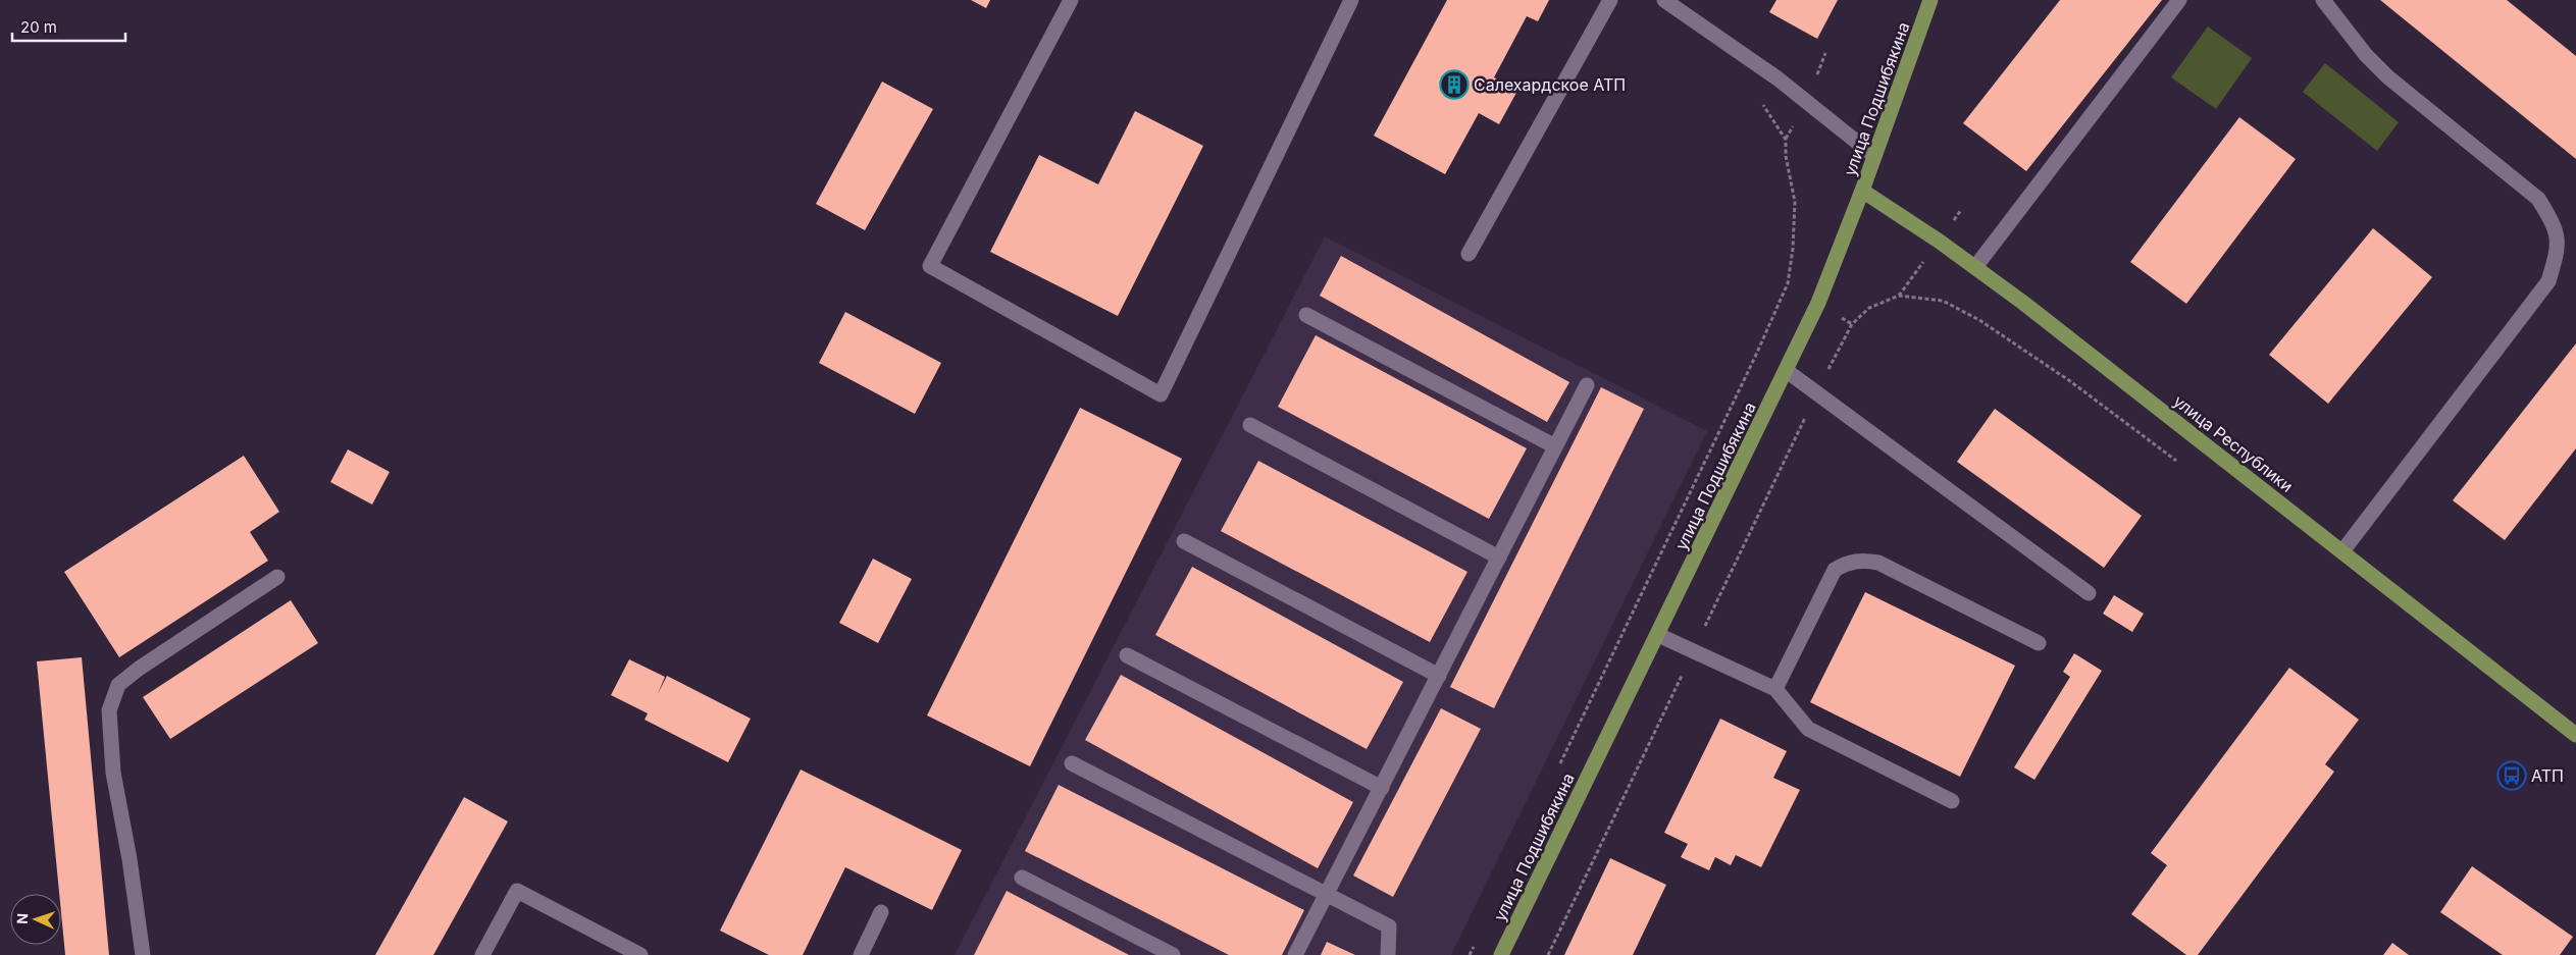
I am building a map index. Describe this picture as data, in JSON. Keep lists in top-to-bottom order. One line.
{"streets":{"main road":["улица Подшибякина","улица Республики"]},"crossings":[["улица Подшибякина","улица Республики"]],"places":{"building":["Салехардское АТП"],"bus stop":["АТП"]},"scale_bar":"20 m","north":"left"}
